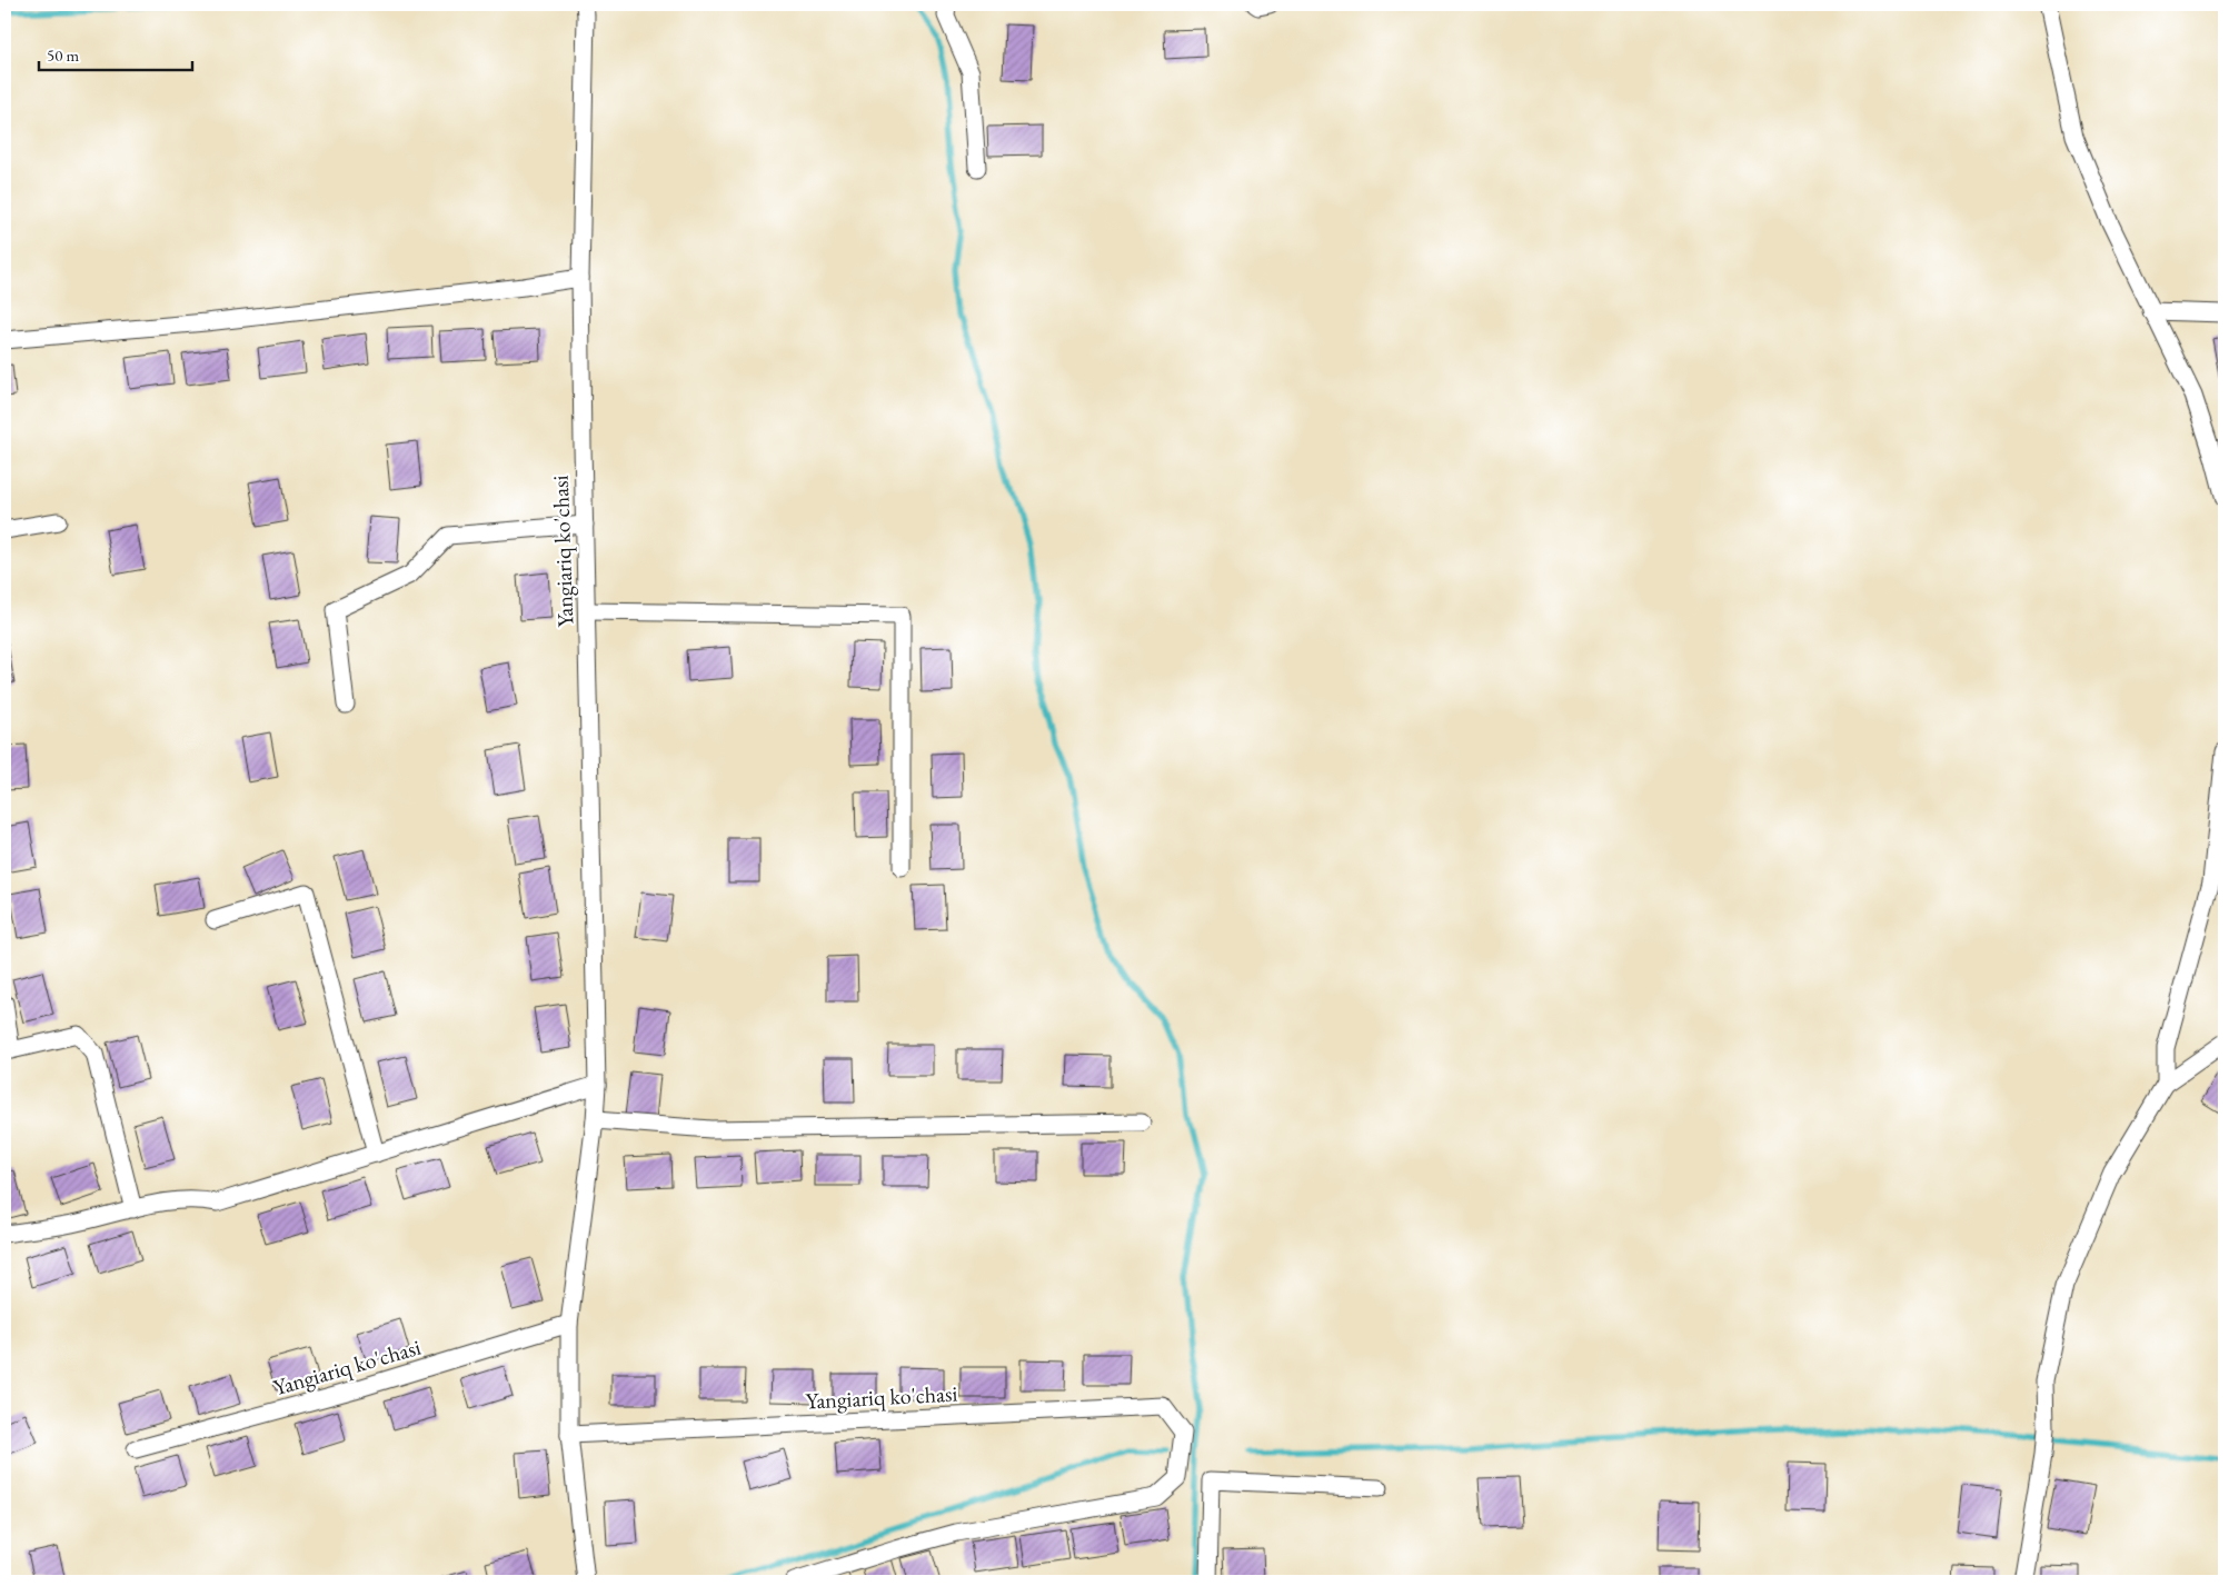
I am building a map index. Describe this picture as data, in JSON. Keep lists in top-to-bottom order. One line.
{"streets":{"street":["Yangiariq ko'chasi"]},"scale_bar":"50 m"}
